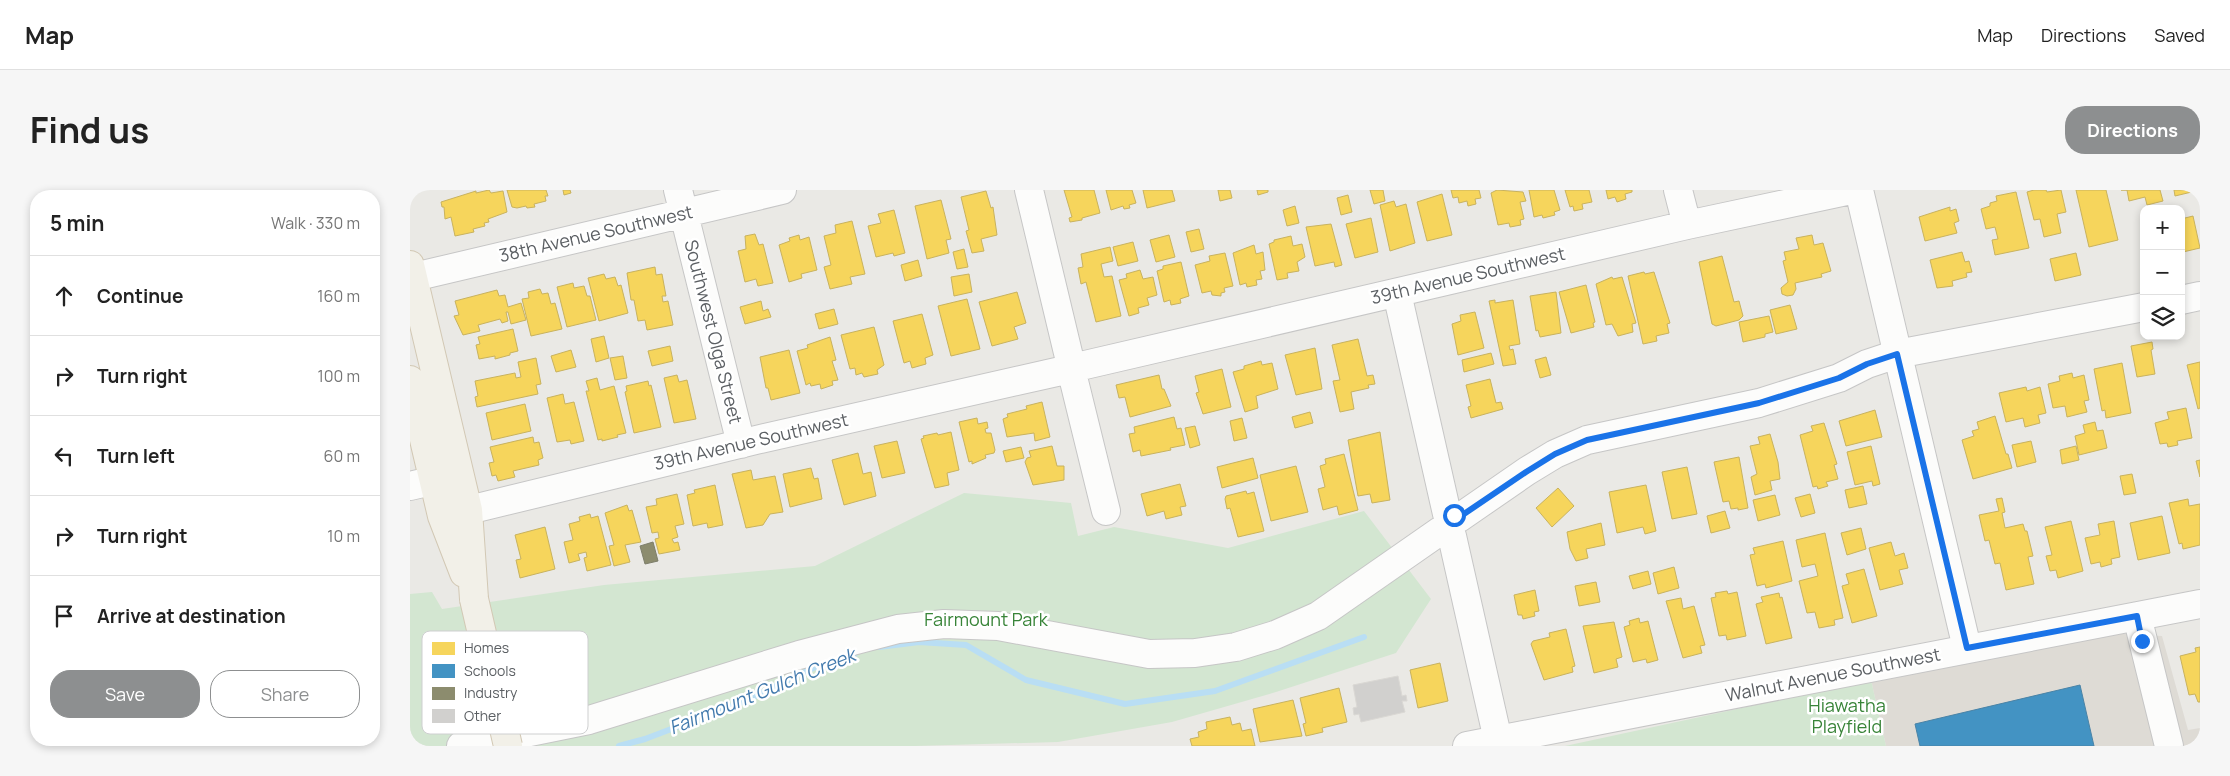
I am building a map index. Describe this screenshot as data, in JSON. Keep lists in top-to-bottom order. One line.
{"streets":{"street":["38th Avenue Southwest","39th Avenue Southwest","Southwest Olga Street","Walnut Avenue Southwest"]},"crossings":[["38th Avenue Southwest","Southwest Olga Street"],["39th Avenue Southwest","Southwest Olga Street"]],"water":["Fairmount Gulch Creek"],"parks":["Fairmount Park","Hiawatha Playfield"],"legend":["Homes","Schools","Industry","Other"],"page":{"header":"Map","nav":["Map","Directions","Saved"],"title":"Find us","buttons":["Directions",["Save","Share"]],"heading":["5 min","Walk · 330 m"],"map_buttons":["+","−"],"list":[["Continue","160 m"],["Turn right","100 m"],["Turn left","60 m"],["Turn right","10 m"],"Arrive at destination"]}}
